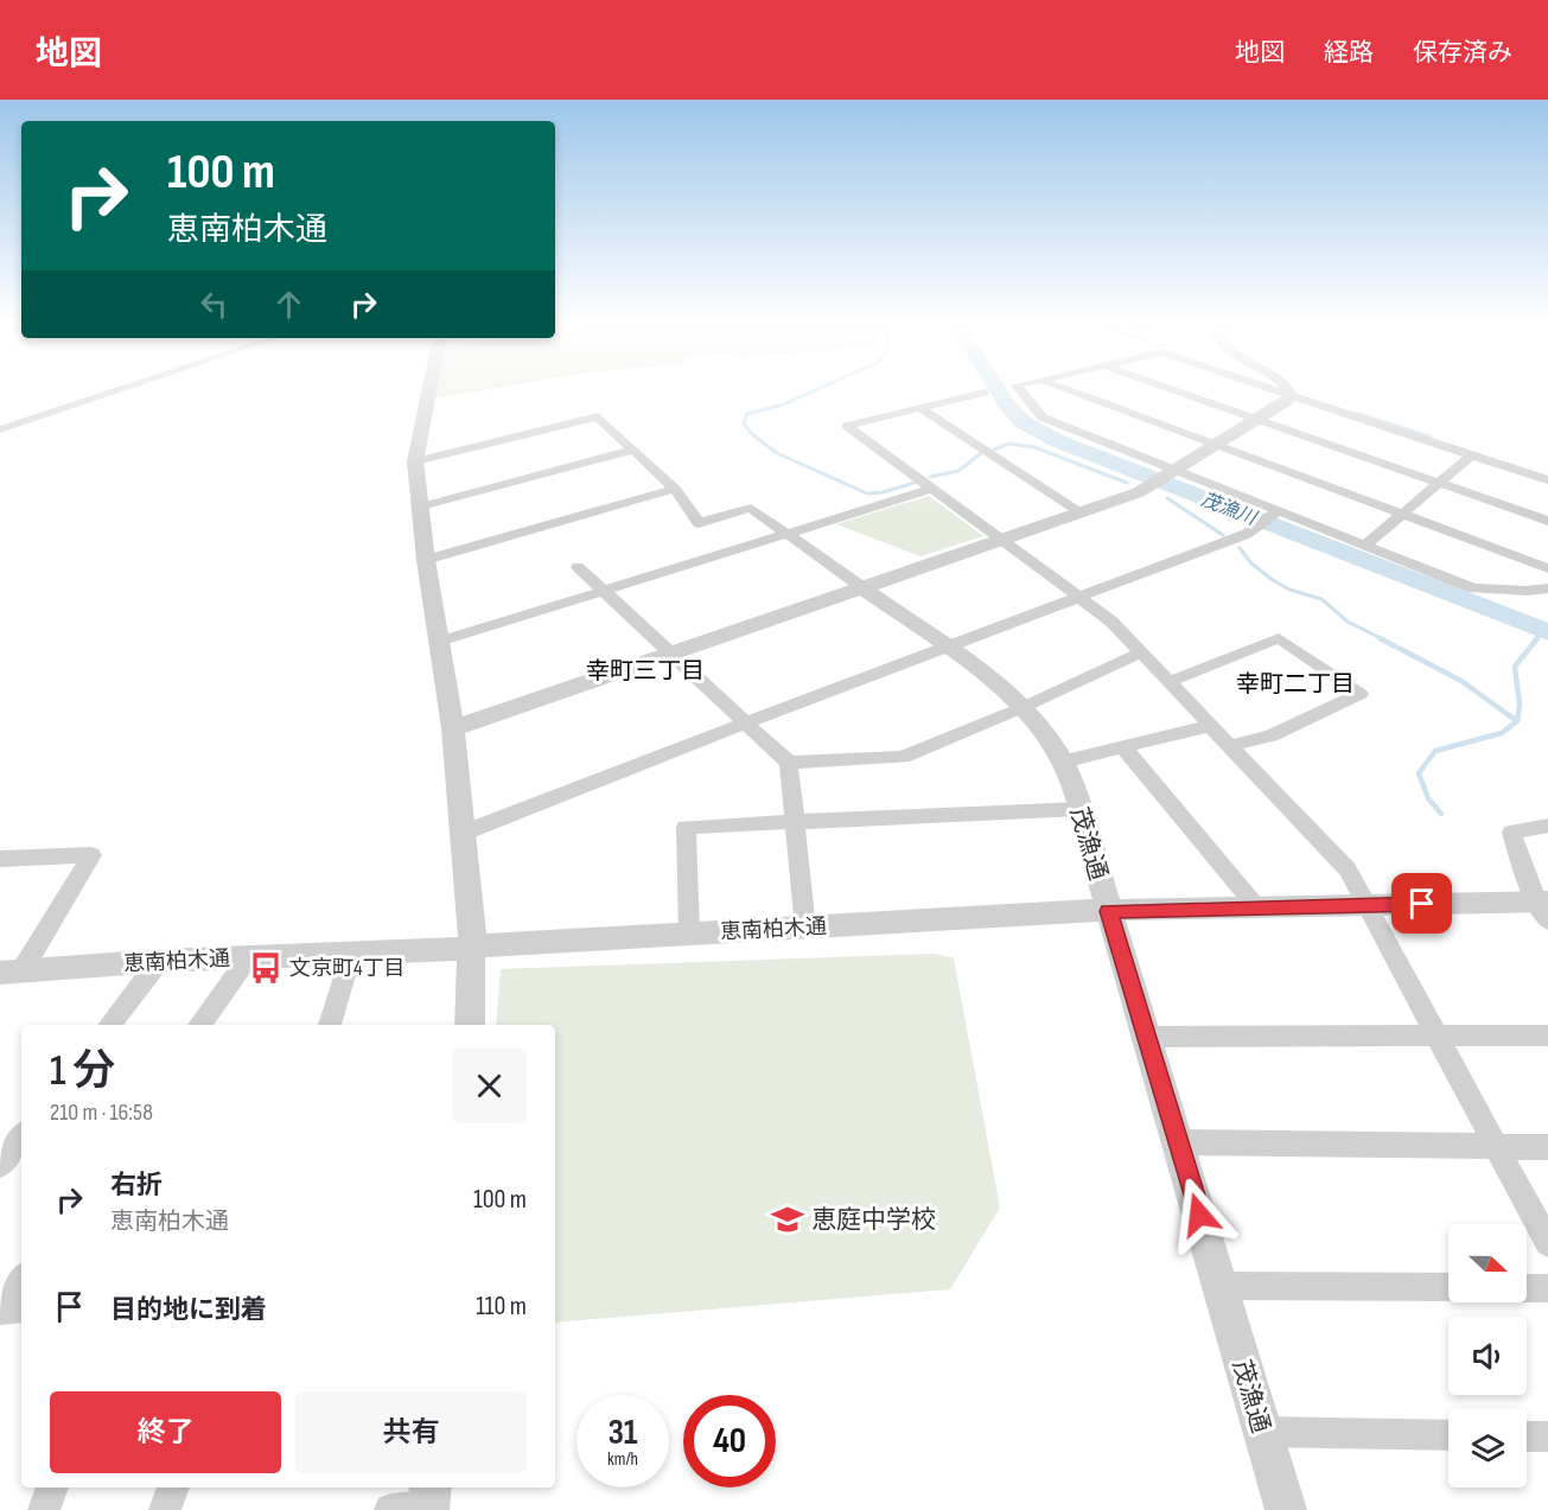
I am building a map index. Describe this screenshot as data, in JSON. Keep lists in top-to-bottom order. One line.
{"streets":{"street":["茂漁通","恵南柏木通"]},"crossings":[["茂漁通","恵南柏木通"]],"districts":["幸町三丁目","幸町二丁目"],"water":["茂漁川"],"places":{"bus stop":["文京町4丁目"],"school or university":["恵庭中学校"]},"north":"right","page":{"header":"地図","nav":["地図","経路","保存済み"],"turn":["100 m","恵南柏木通"],"heading":["1 分","210 m · 16:58"],"list":[{"name":"右折","note":"恵南柏木通","value":"100 m"},{"name":"目的地に到着","value":"110 m"}],"buttons":["終了","共有"],"speed":"31 km/h","limit":"40"}}
